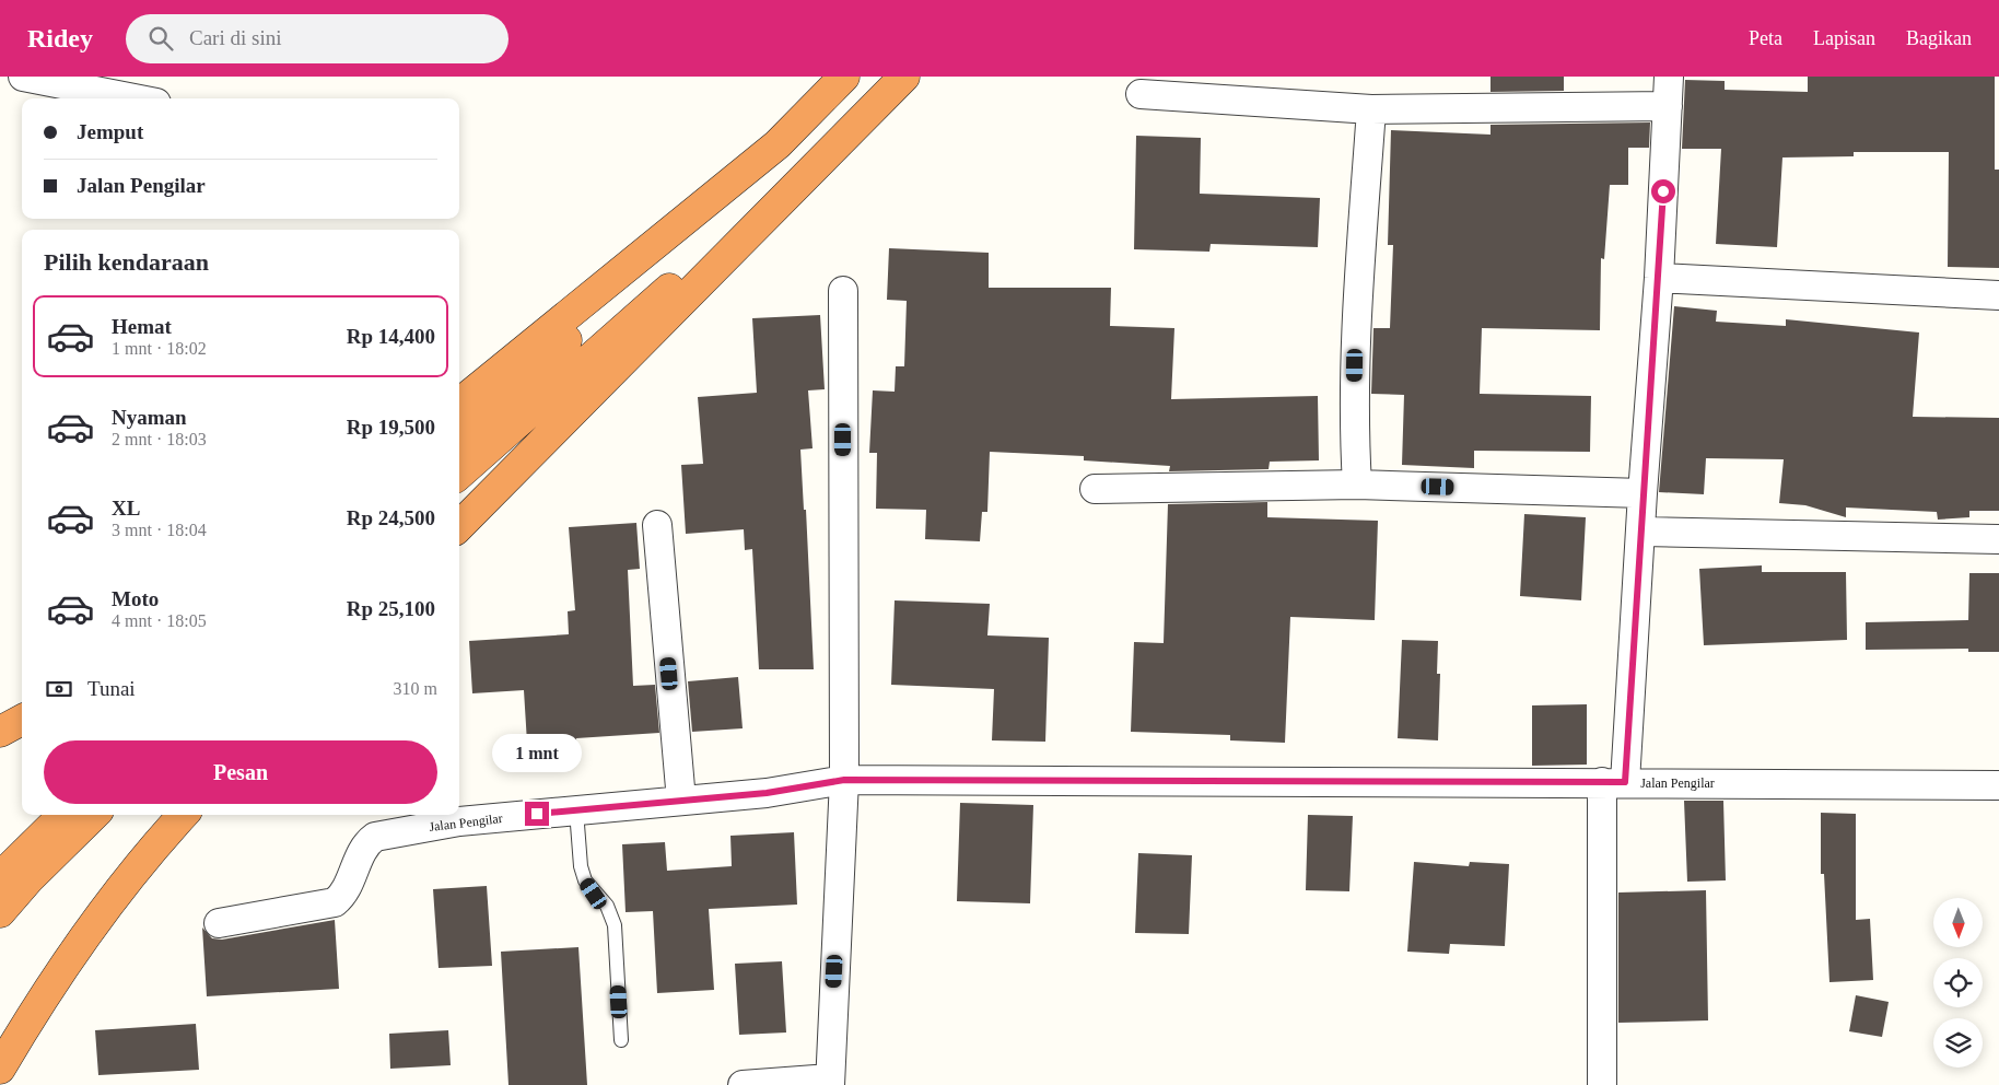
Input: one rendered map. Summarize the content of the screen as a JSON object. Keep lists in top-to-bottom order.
{
  "streets": {
    "street": ["Jalan Pengilar"]
  },
  "north": "bottom",
  "page": {
    "header": "Ridey",
    "search": "Cari di sini",
    "nav": ["Peta", "Lapisan", "Bagikan"],
    "banner": ["Jemput", "Jalan Pengilar"],
    "heading": "Pilih kendaraan",
    "list": [
      {
        "name": "Hemat",
        "note": "1 mnt · 18:02",
        "value": "Rp 14,400"
      },
      {
        "name": "Nyaman",
        "note": "2 mnt · 18:03",
        "value": "Rp 19,500"
      },
      {
        "name": "XL",
        "note": "3 mnt · 18:04",
        "value": "Rp 24,500"
      },
      {
        "name": "Moto",
        "note": "4 mnt · 18:05",
        "value": "Rp 25,100"
      }
    ],
    "pay": ["Tunai", "310 m"],
    "buttons": "Pesan",
    "bubble": "1 mnt"
  }
}
